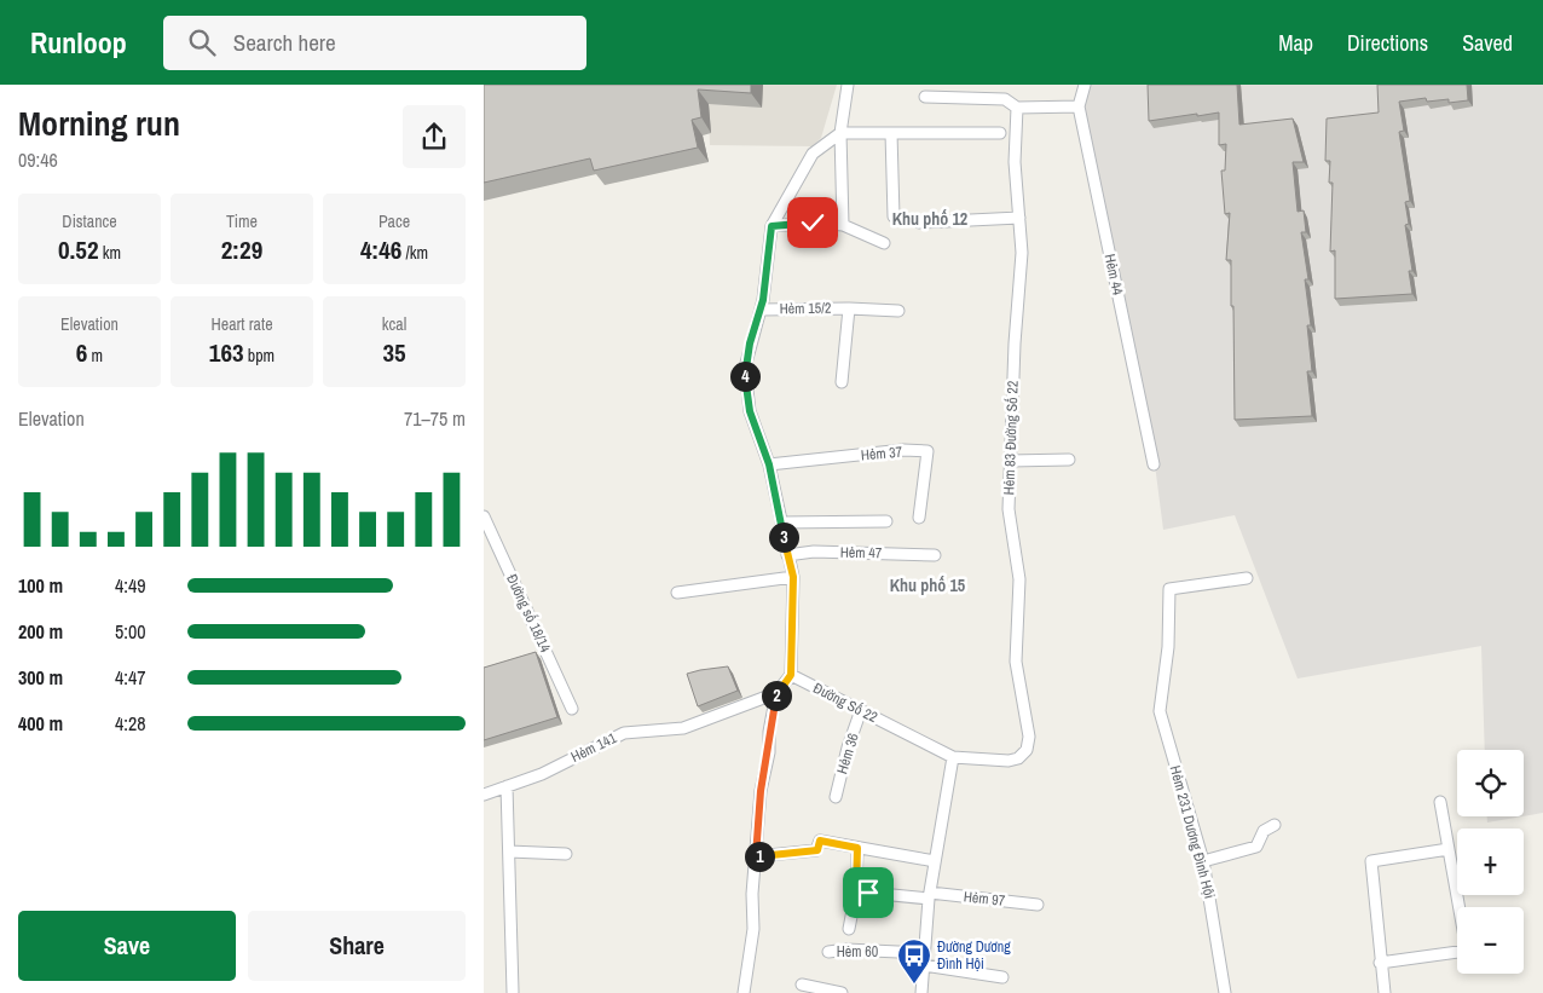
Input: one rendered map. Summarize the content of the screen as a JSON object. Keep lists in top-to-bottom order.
{
  "streets": {
    "street": [
      "Hẻm 44",
      "Hẻm 15/2",
      "Hẻm 83 Đường Số 22",
      "Hẻm 37",
      "Hẻm 47",
      "Đường số 18/14",
      "Đường Số 22",
      "Hẻm 141",
      "Hẻm 36",
      "Hẻm 231 Dương Đình Hội",
      "Hẻm 97",
      "Hẻm 60"
    ]
  },
  "crossings": [
    ["Hẻm 83 Đường Số 22", "Đường Số 22"],
    ["Đường Số 22", "Hẻm 36"]
  ],
  "districts": ["Khu phố 12", "Khu phố 15"],
  "places": {
    "bus stop": ["Đường Dương Đình Hội"]
  },
  "page": {
    "header": "Runloop",
    "search": "Search here",
    "nav": ["Map", "Directions", "Saved"],
    "heading": ["Morning run", "09:46"],
    "stats": [
      ["Distance", "0.52 km"],
      ["Time", "2:29"],
      ["Pace", "4:46 /km"],
      ["Elevation", "6 m"],
      ["Heart rate", "163 bpm"],
      ["kcal", "35"]
    ],
    "pins": [
      "4",
      "3",
      "2",
      "1"
    ],
    "chart": ["Elevation", "71–75 m"],
    "list": [
      {
        "name": "100 m",
        "note": "4:49"
      },
      {
        "name": "200 m",
        "note": "5:00"
      },
      {
        "name": "300 m",
        "note": "4:47"
      },
      {
        "name": "400 m",
        "note": "4:28"
      }
    ],
    "map_buttons": ["+", "−"],
    "buttons": ["Save", "Share"]
  }
}
